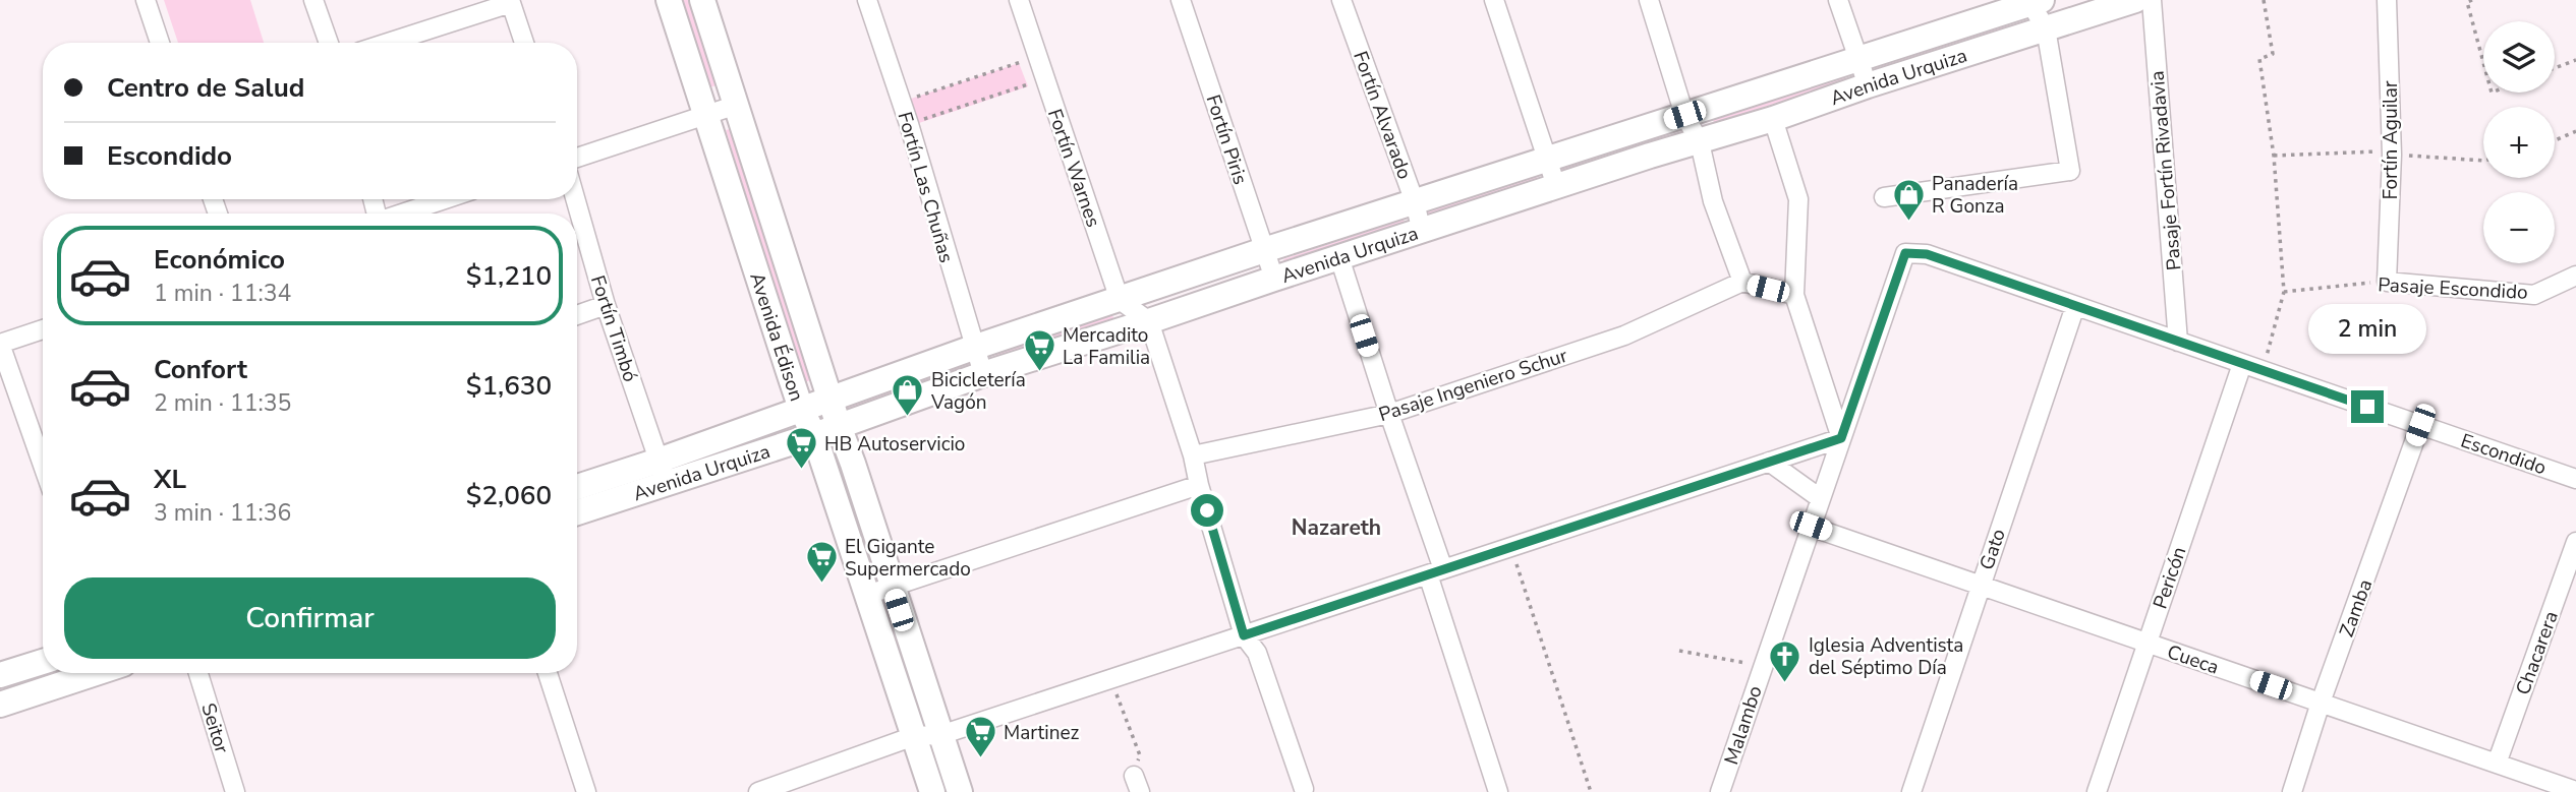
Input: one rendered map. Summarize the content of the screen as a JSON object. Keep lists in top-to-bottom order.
{
  "streets": {
    "main road": ["Avenida Urquiza", "Avenida Édison"],
    "street": [
      "Fortín Alvarado",
      "Fortín Piris",
      "Fortín Aguilar",
      "Fortín Warnes",
      "Pasaje Fortín Rivadavia",
      "Fortín Las Chuñas",
      "Pasaje Escondido",
      "Fortín Timbó",
      "Pasaje Ingeniero Schur",
      "Escondido",
      "Gato",
      "Pericón",
      "Zamba",
      "Chacarera",
      "Cueca",
      "Malambo",
      "Seitor"
    ]
  },
  "crossings": [
    ["Avenida Urquiza", "Fortín Alvarado"],
    ["Avenida Urquiza", "Fortín Piris"],
    ["Avenida Urquiza", "Fortín Warnes"],
    ["Avenida Urquiza", "Fortín Las Chuñas"],
    ["Avenida Urquiza", "Fortín Timbó"],
    ["Avenida Urquiza", "Avenida Édison"],
    ["Fortín Aguilar", "Pasaje Escondido"],
    ["Pasaje Fortín Rivadavia", "Escondido"],
    ["Escondido", "Gato"],
    ["Escondido", "Pericón"],
    ["Escondido", "Zamba"],
    ["Escondido", "Malambo"],
    ["Gato", "Cueca"],
    ["Pericón", "Cueca"],
    ["Zamba", "Cueca"],
    ["Chacarera", "Cueca"],
    ["Cueca", "Malambo"]
  ],
  "districts": ["Nazareth"],
  "places": {
    "shop": ["Panadería R Gonza", "Bicicletería Vagón"],
    "supermarket": [
      "Mercadito La Familia",
      "HB Autoservicio",
      "El Gigante Supermercado",
      "Martinez"
    ],
    "church": ["Iglesia Adventista del Séptimo Día"]
  },
  "page": {
    "map_buttons": ["+", "−"],
    "banner": ["Centro de Salud", "Escondido"],
    "list": [
      {
        "name": "Económico",
        "note": "1 min · 11:34",
        "value": "$1,210"
      },
      {
        "name": "Confort",
        "note": "2 min · 11:35",
        "value": "$1,630"
      },
      {
        "name": "XL",
        "note": "3 min · 11:36",
        "value": "$2,060"
      }
    ],
    "bubble": "2 min",
    "buttons": "Confirmar"
  }
}
